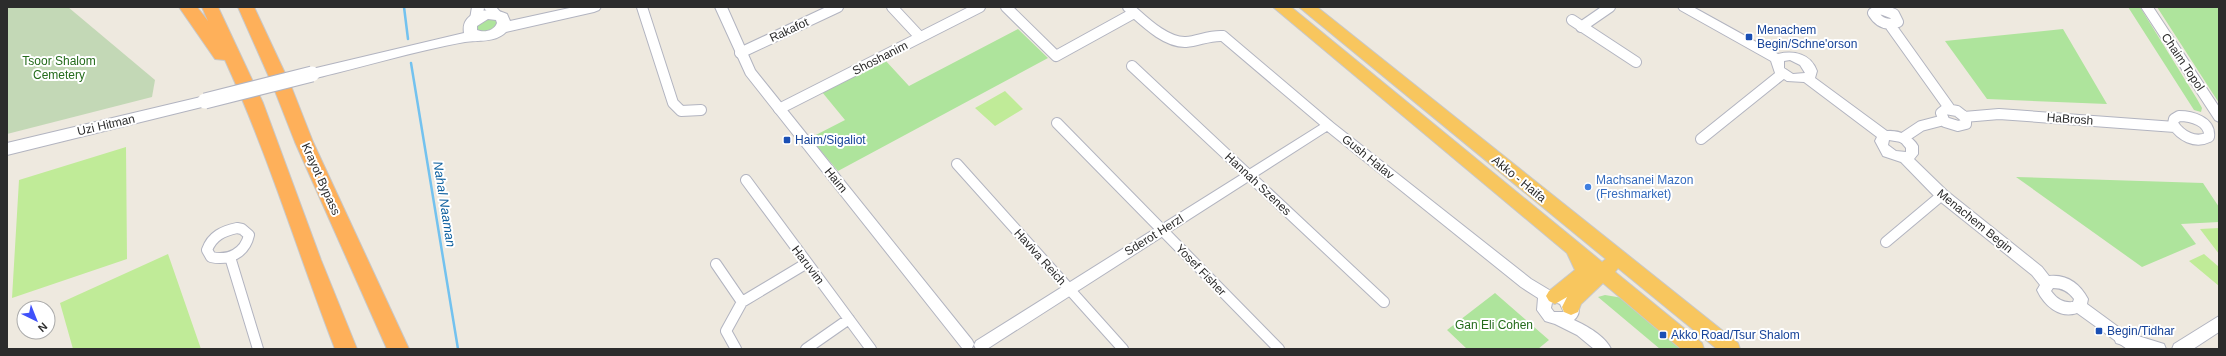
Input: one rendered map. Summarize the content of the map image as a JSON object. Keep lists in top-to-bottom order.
{
  "streets": {
    "highway": ["Krayot Bypass", "Akko - Haifa"],
    "main road": ["Uzi Hitman"],
    "street": [
      "Rakafot",
      "Shoshanim",
      "Chaim Topol",
      "HaBrosh",
      "Gush Halav",
      "Haim",
      "Hannah Szenes",
      "Menachem Begin",
      "Sderot Herzl",
      "Haviva Reich",
      "Haruvim",
      "Yosef Fisher"
    ]
  },
  "crossings": [
    ["Rakafot", "Haim"],
    ["Shoshanim", "Haim"],
    ["Gush Halav", "Sderot Herzl"],
    ["Haim", "Sderot Herzl"],
    ["Hannah Szenes", "Sderot Herzl"],
    ["Sderot Herzl", "Haviva Reich"],
    ["Sderot Herzl", "Yosef Fisher"]
  ],
  "water": ["Nahal Naaman"],
  "parks": ["Tsoor Shalom Cemetery", "Gan Eli Cohen"],
  "places": {
    "transit": [
      "Menachem Begin/Schne'orson",
      "Haim/Sigaliot",
      "Begin/Tidhar",
      "Akko Road/Tsur Shalom"
    ],
    "other": ["Machsanei Mazon (Freshmarket)"]
  },
  "north": "bottom right"
}
